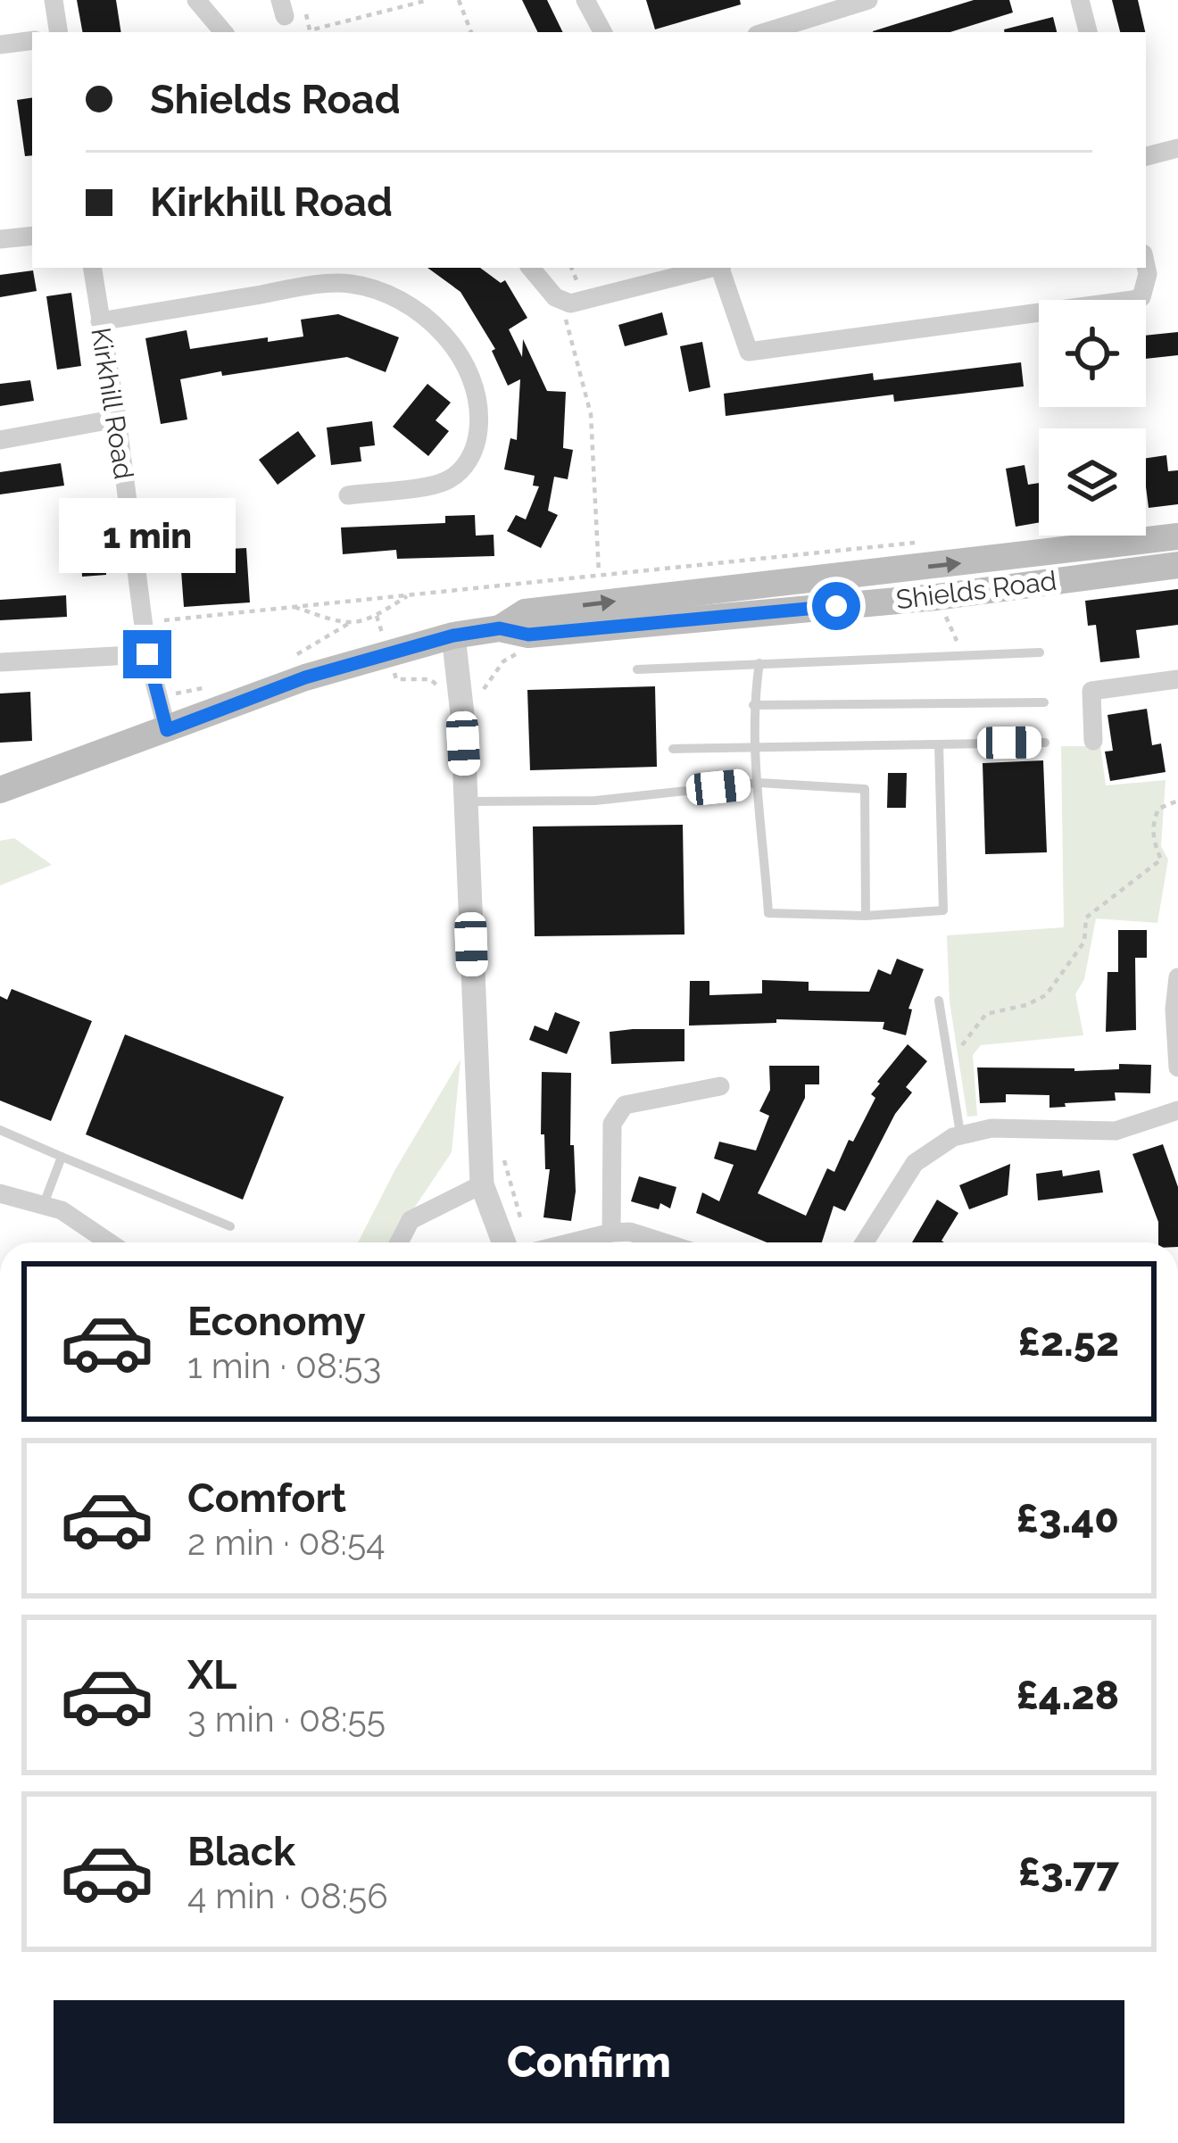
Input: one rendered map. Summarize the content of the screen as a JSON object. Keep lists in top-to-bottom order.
{
  "streets": {
    "main road": ["Shields Road"],
    "street": ["Kirkhill Road"]
  },
  "page": {
    "banner": ["Shields Road", "Kirkhill Road"],
    "bubble": "1 min",
    "list": [
      {
        "name": "Economy",
        "note": "1 min · 08:53",
        "value": "£2.52"
      },
      {
        "name": "Comfort",
        "note": "2 min · 08:54",
        "value": "£3.40"
      },
      {
        "name": "XL",
        "note": "3 min · 08:55",
        "value": "£4.28"
      },
      {
        "name": "Black",
        "note": "4 min · 08:56",
        "value": "£3.77"
      }
    ],
    "buttons": "Confirm"
  }
}
